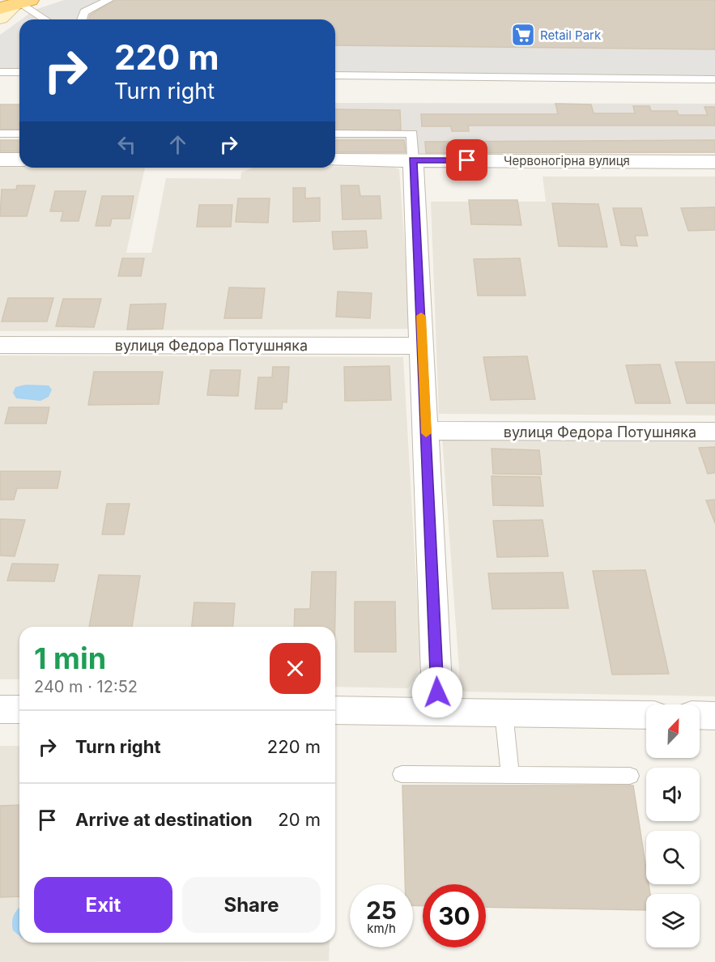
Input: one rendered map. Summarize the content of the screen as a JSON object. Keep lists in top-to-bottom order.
{
  "streets": {
    "street": ["Червоногірна вулиця", "вулиця Федора Потушняка"]
  },
  "places": {
    "supermarket": ["Retail Park"]
  },
  "north": "top right",
  "page": {
    "turn": ["220 m", "Turn right"],
    "heading": ["1 min", "240 m · 12:52"],
    "list": [
      {
        "name": "Turn right",
        "value": "220 m"
      },
      {
        "name": "Arrive at destination",
        "value": "20 m"
      }
    ],
    "buttons": ["Exit", "Share"],
    "speed": "25 km/h",
    "limit": "30"
  }
}
